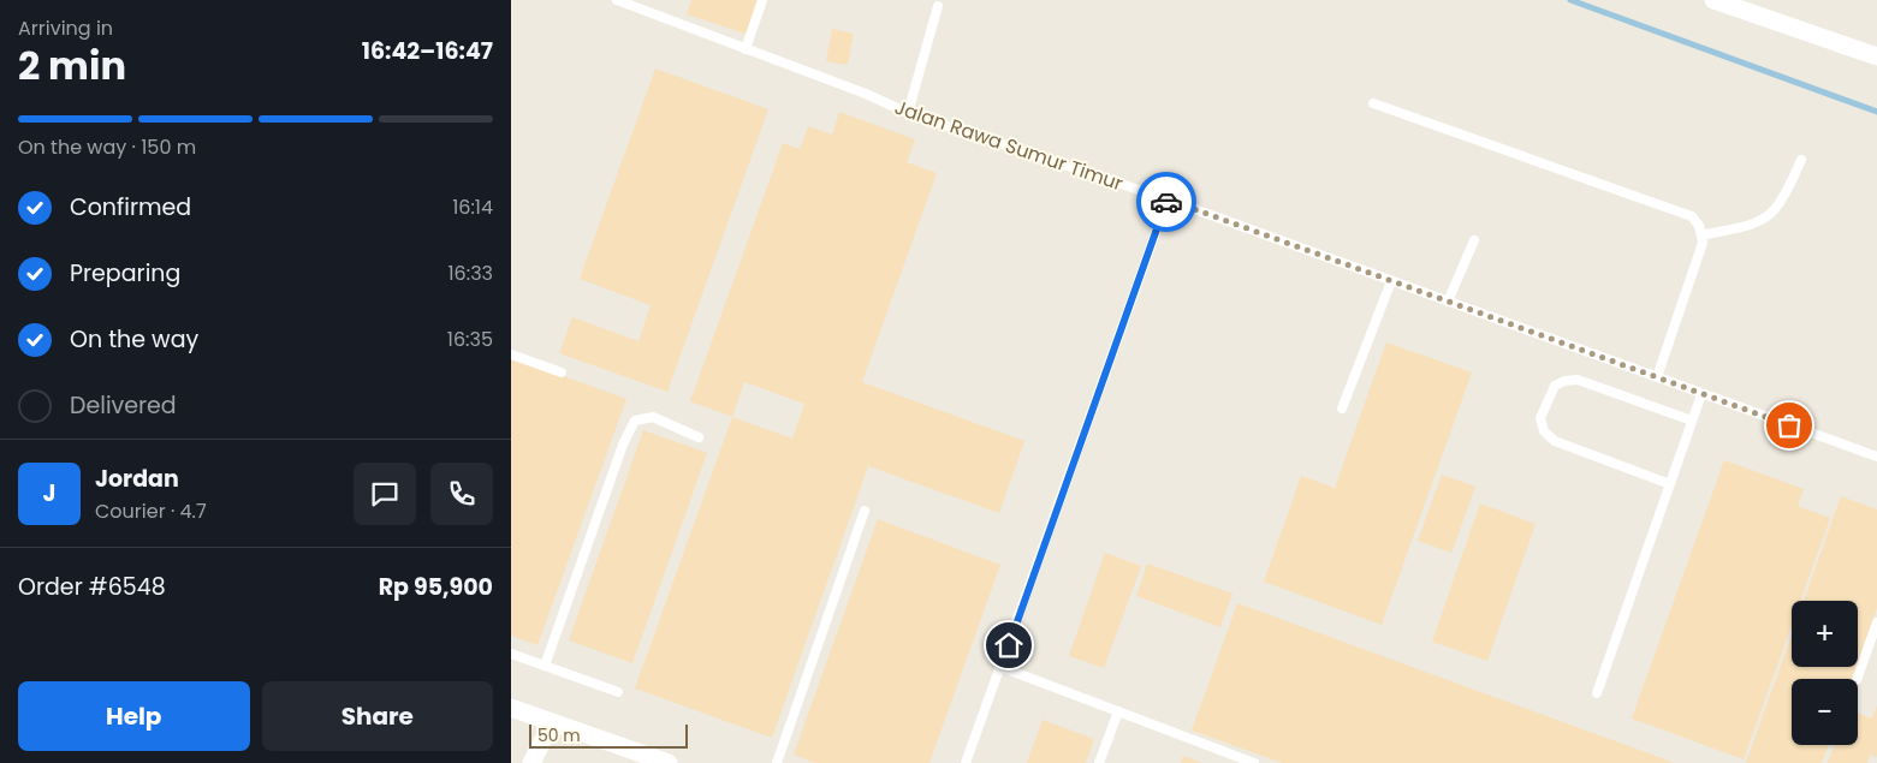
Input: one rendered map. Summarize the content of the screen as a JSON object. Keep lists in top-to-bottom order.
{
  "streets": {
    "lane": ["Jalan Rawa Sumur Timur"]
  },
  "scale_bar": "50 m",
  "page": {
    "heading": ["2 min", "Arriving in", "16:42–16:47"],
    "panel": [
      "Jordan",
      "Courier · 4.7",
      "Order #6548",
      "Rp 95,900"
    ],
    "bar": "On the way · 150 m",
    "list": [
      ["Confirmed", "16:14"],
      ["Preparing", "16:33"],
      ["On the way", "16:35"],
      "Delivered"
    ],
    "round": "J",
    "map_buttons": ["+", "−"],
    "buttons": ["Help", "Share"],
    "scale": "50 m"
  }
}
